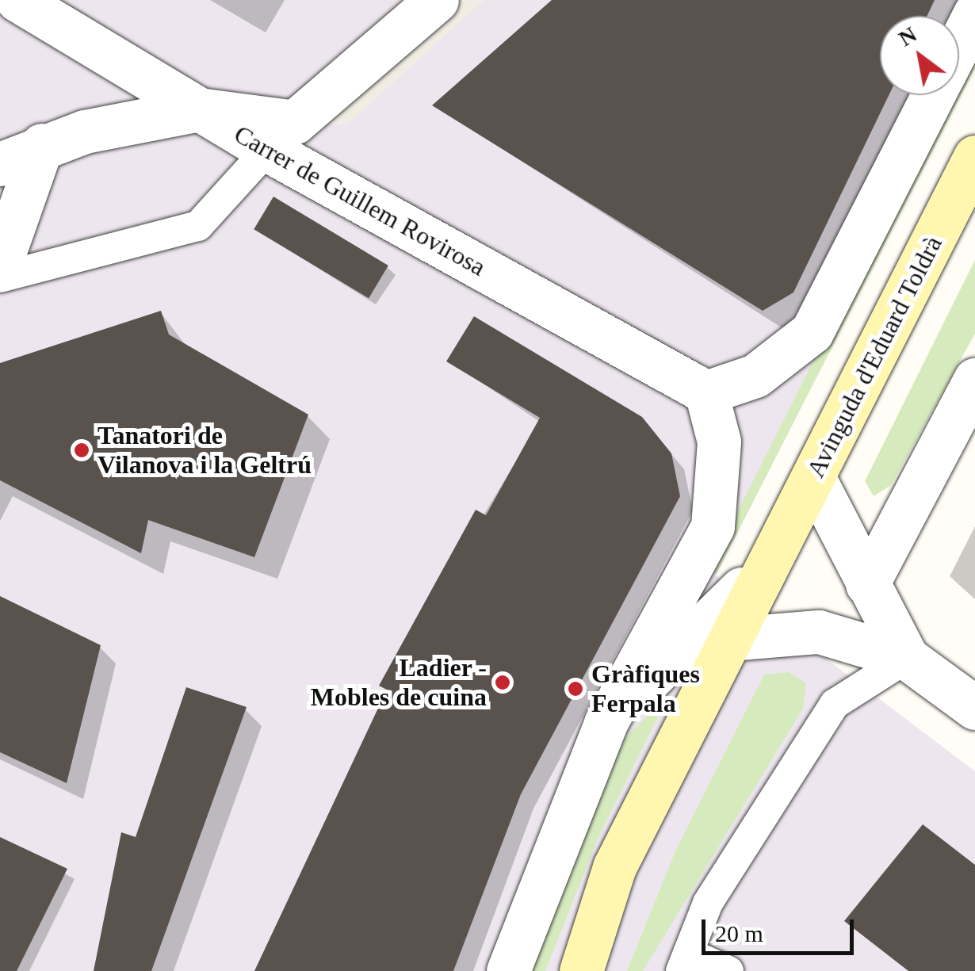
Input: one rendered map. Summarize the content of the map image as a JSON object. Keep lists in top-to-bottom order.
{
  "streets": {
    "street": ["Carrer de Guillem Rovirosa", "Avinguda d'Eduard Toldrà"]
  },
  "crossings": [
    ["Carrer de Guillem Rovirosa", "Avinguda d'Eduard Toldrà"]
  ],
  "places": ["Tanatori de Vilanova i la Geltrú", "Ladier - Mobles de cuina", "Gràfiques Ferpala"],
  "scale_bar": "20 m",
  "north": "top left"
}
